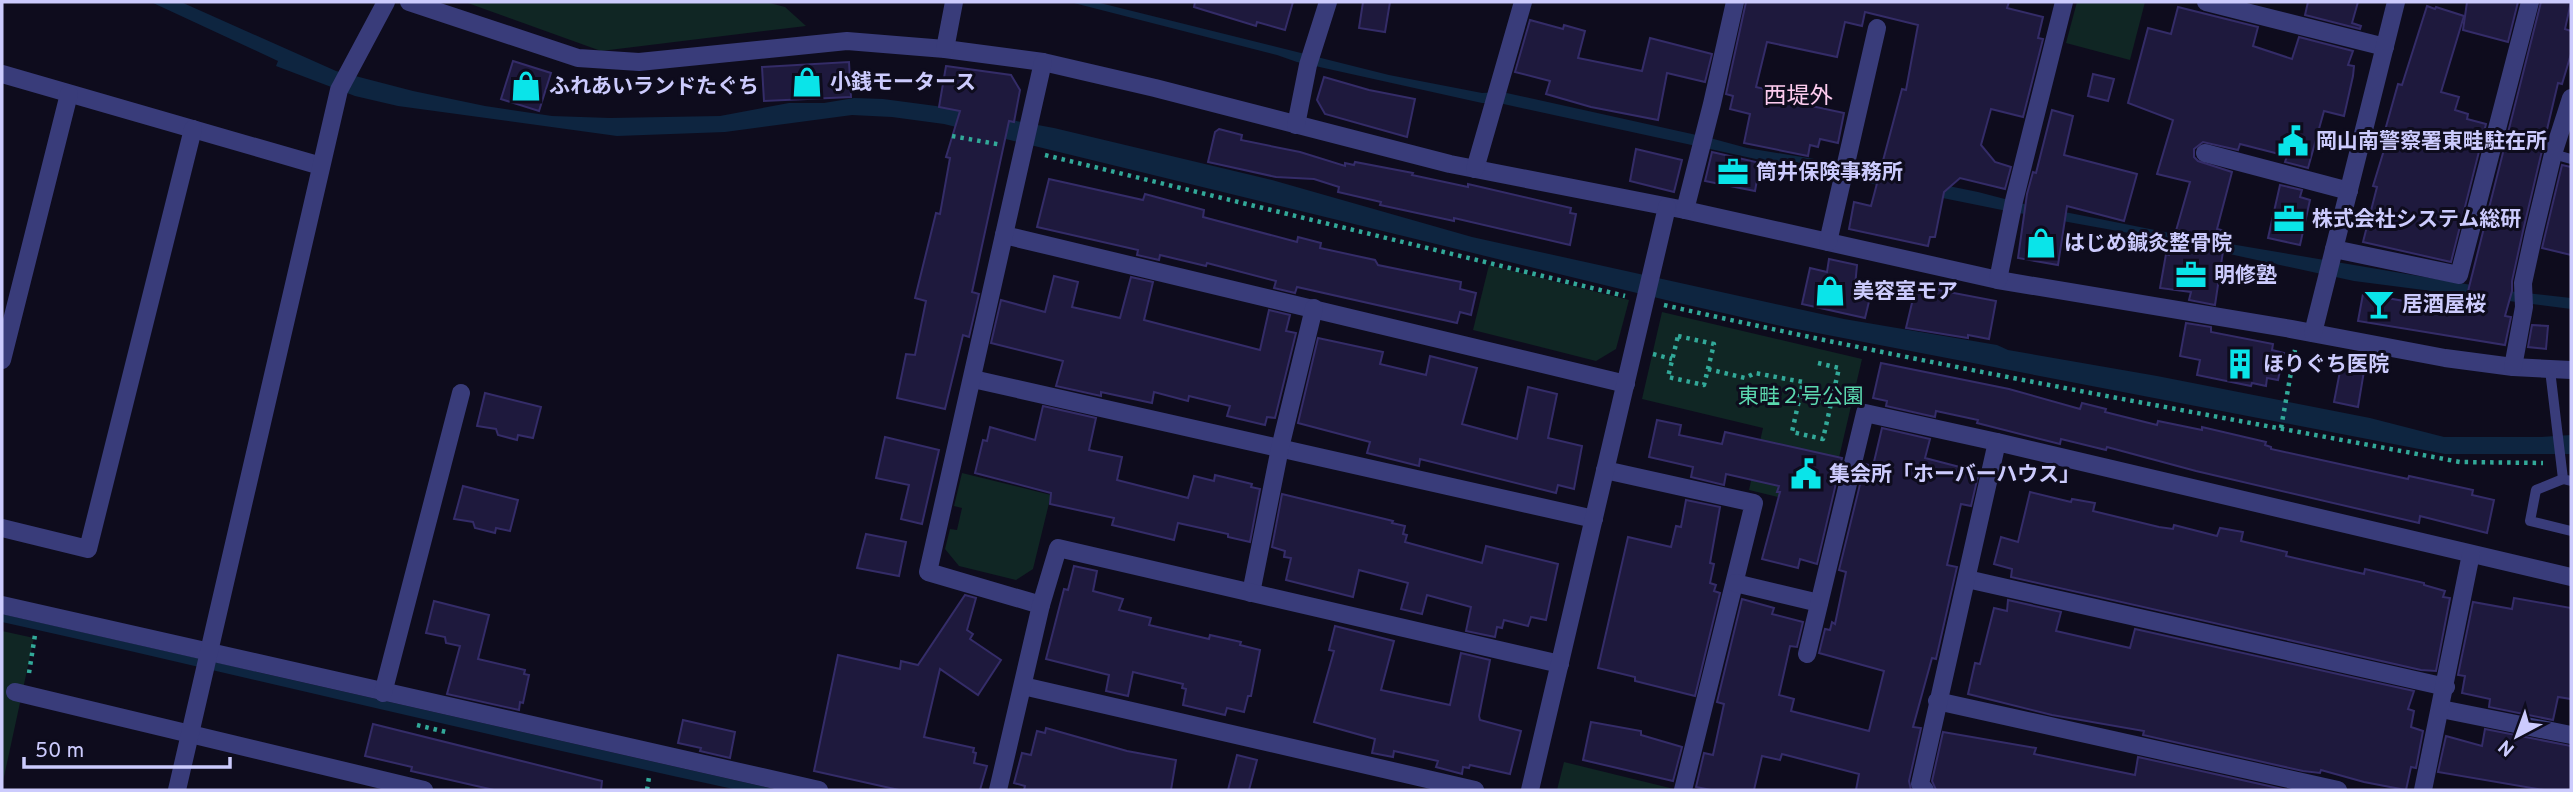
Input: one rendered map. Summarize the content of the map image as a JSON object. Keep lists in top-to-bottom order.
{
  "districts": ["西堤外"],
  "parks": ["東畦２号公園"],
  "places": {
    "shop": [
      "小銭モータース",
      "ふれあいランドたぐち",
      "はじめ鍼灸整骨院",
      "美容室モア"
    ],
    "public building": ["岡山南警察署東畦駐在所", "集会所「ホーバーハウス」"],
    "office": ["筒井保険事務所", "株式会社システム総研", "明修塾"],
    "bar": ["居酒屋桜"],
    "building": ["ほりぐち医院"]
  },
  "scale_bar": "50 m",
  "north": "bottom left"
}
